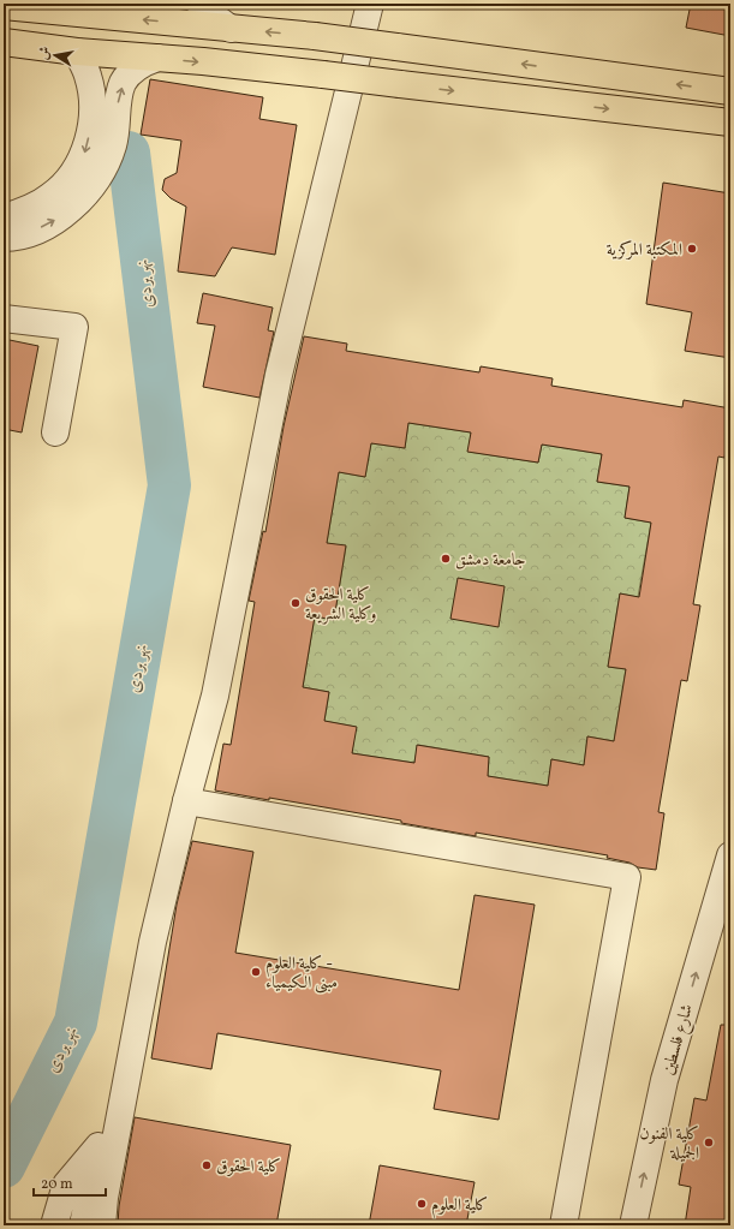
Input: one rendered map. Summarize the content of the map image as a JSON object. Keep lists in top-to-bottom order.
{
  "streets": {
    "street": ["شارع فلسطين"]
  },
  "one_way": ["شارع فلسطين"],
  "water": ["نهر بردى"],
  "places": [
    "المكتبة المركزية",
    "جامعة دمشق",
    "كلية الحقوق وكلية الشريعة",
    "كلية العلوم - مبنى الكيمياء",
    "كلية الفنون الجميلة",
    "كلية الحقوق",
    "كلية العلوم"
  ],
  "scale_bar": "20 m",
  "north": "left"
}
